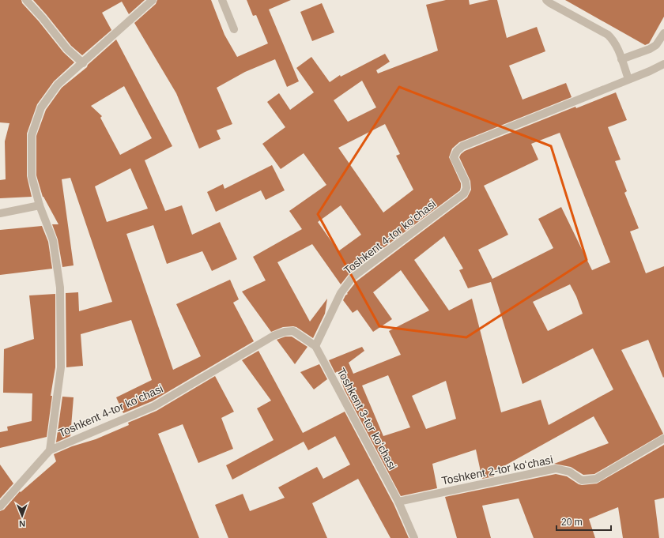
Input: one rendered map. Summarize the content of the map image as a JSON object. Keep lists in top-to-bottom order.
{
  "streets": {
    "street": ["Toshkent 4-tor koʻchasi", "Toshkent 3-tor koʻchasi", "Toshkent 2-tor koʻchasi"]
  },
  "crossings": [
    ["Toshkent 4-tor koʻchasi", "Toshkent 3-tor koʻchasi"],
    ["Toshkent 3-tor koʻchasi", "Toshkent 2-tor koʻchasi"]
  ],
  "scale_bar": "20 m",
  "north": "bottom"
}
